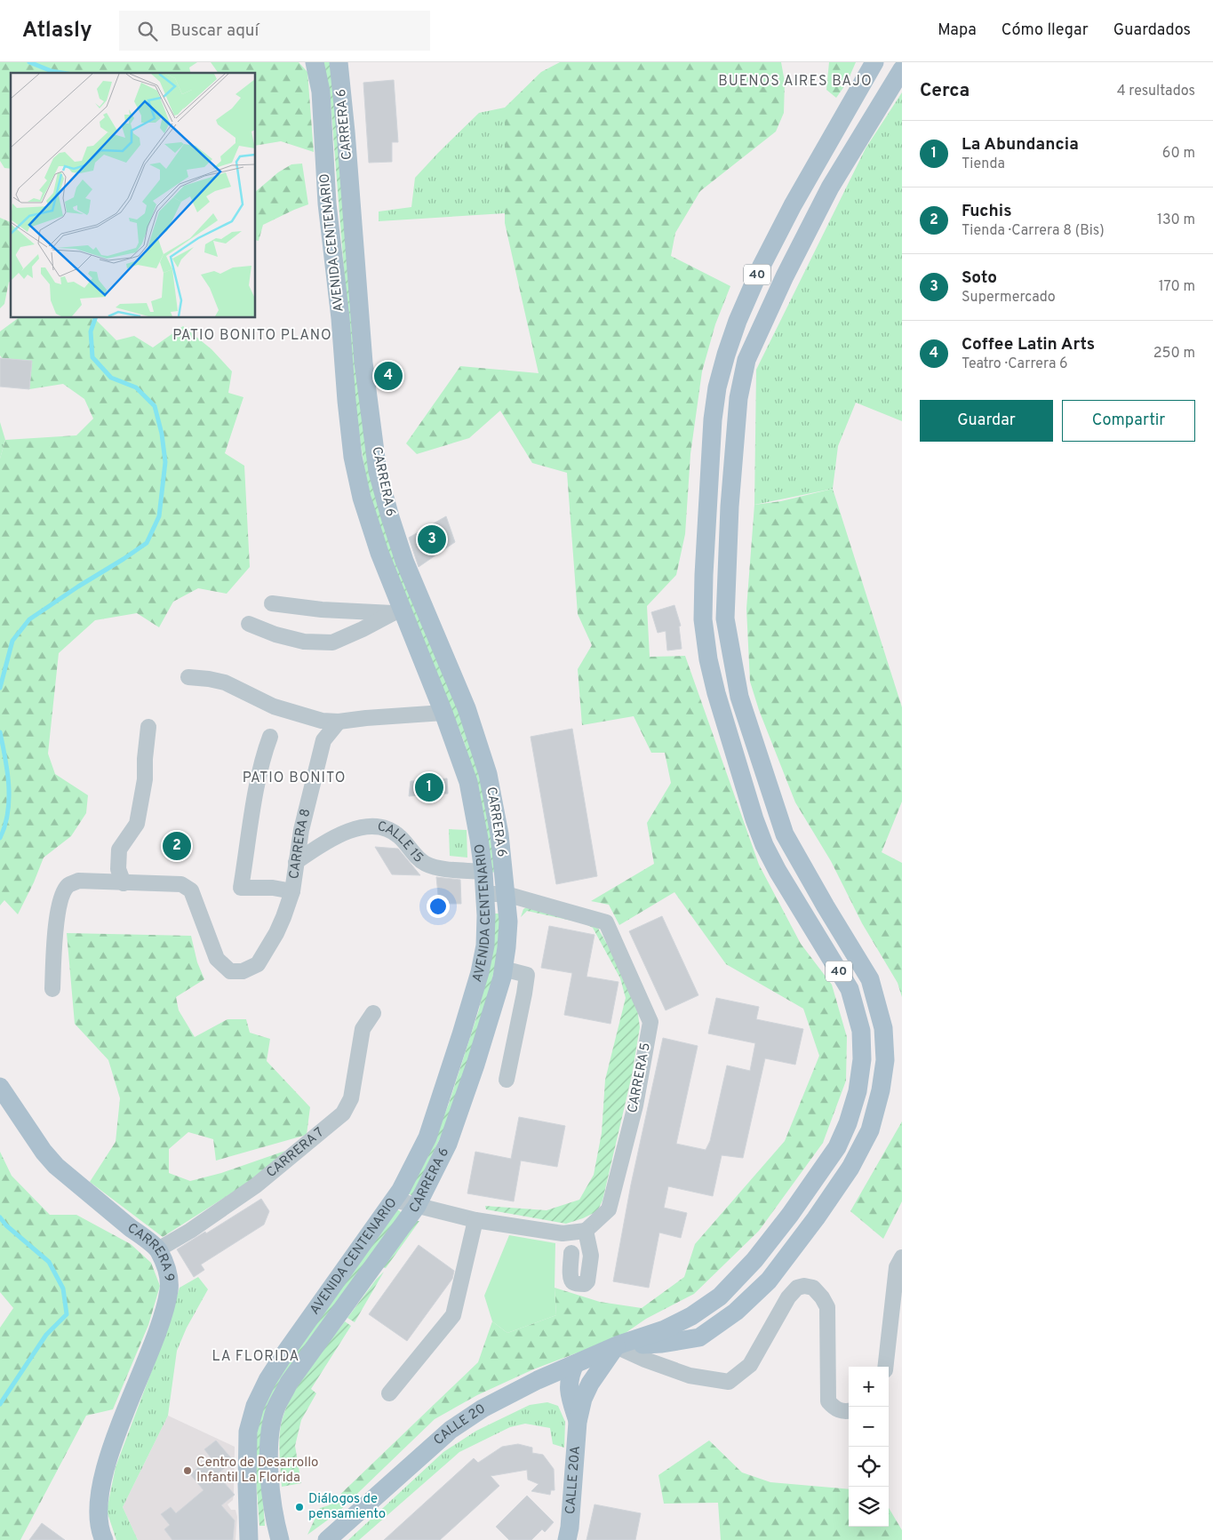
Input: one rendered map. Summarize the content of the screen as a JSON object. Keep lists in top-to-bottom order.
{
  "streets": {
    "main road": [
      "CARRERA 6",
      "AVENIDA CENTENARIO",
      "40",
      "CARRERA 9",
      "CALLE 20",
      "CALLE 20A"
    ],
    "street": [
      "CARRERA 8",
      "CALLE 15",
      "CARRERA 5",
      "CARRERA 7"
    ]
  },
  "crossings": [
    ["CARRERA 6", "CARRERA 5"],
    ["AVENIDA CENTENARIO", "CALLE 15"],
    ["40", "CALLE 20"],
    ["CARRERA 8", "CALLE 15"],
    ["CARRERA 7", "CARRERA 9"]
  ],
  "districts": [
    "BUENOS AIRES BAJO",
    "PATIO BONITO PLANO",
    "PATIO BONITO",
    "LA FLORIDA"
  ],
  "places": ["Centro de Desarrollo Infantil La Florida", "Diálogos de pensamiento"],
  "page": {
    "header": "Atlasly",
    "search": "Buscar aquí",
    "nav": ["Mapa", "Cómo llegar", "Guardados"],
    "heading": ["Cerca", "4 resultados"],
    "list": [
      {
        "mark": "1",
        "name": "La Abundancia",
        "note": "Tienda",
        "value": "60 m"
      },
      {
        "mark": "2",
        "name": "Fuchis",
        "note": "Tienda · Carrera 8 (Bis)",
        "value": "130 m"
      },
      {
        "mark": "3",
        "name": "Soto",
        "note": "Supermercado",
        "value": "170 m"
      },
      {
        "mark": "4",
        "name": "Coffee Latin Arts",
        "note": "Teatro · Carrera 6",
        "value": "250 m"
      }
    ],
    "pins": [
      "4",
      "3",
      "1",
      "2"
    ],
    "buttons": ["Guardar", "Compartir"],
    "map_buttons": ["+", "−"]
  }
}
